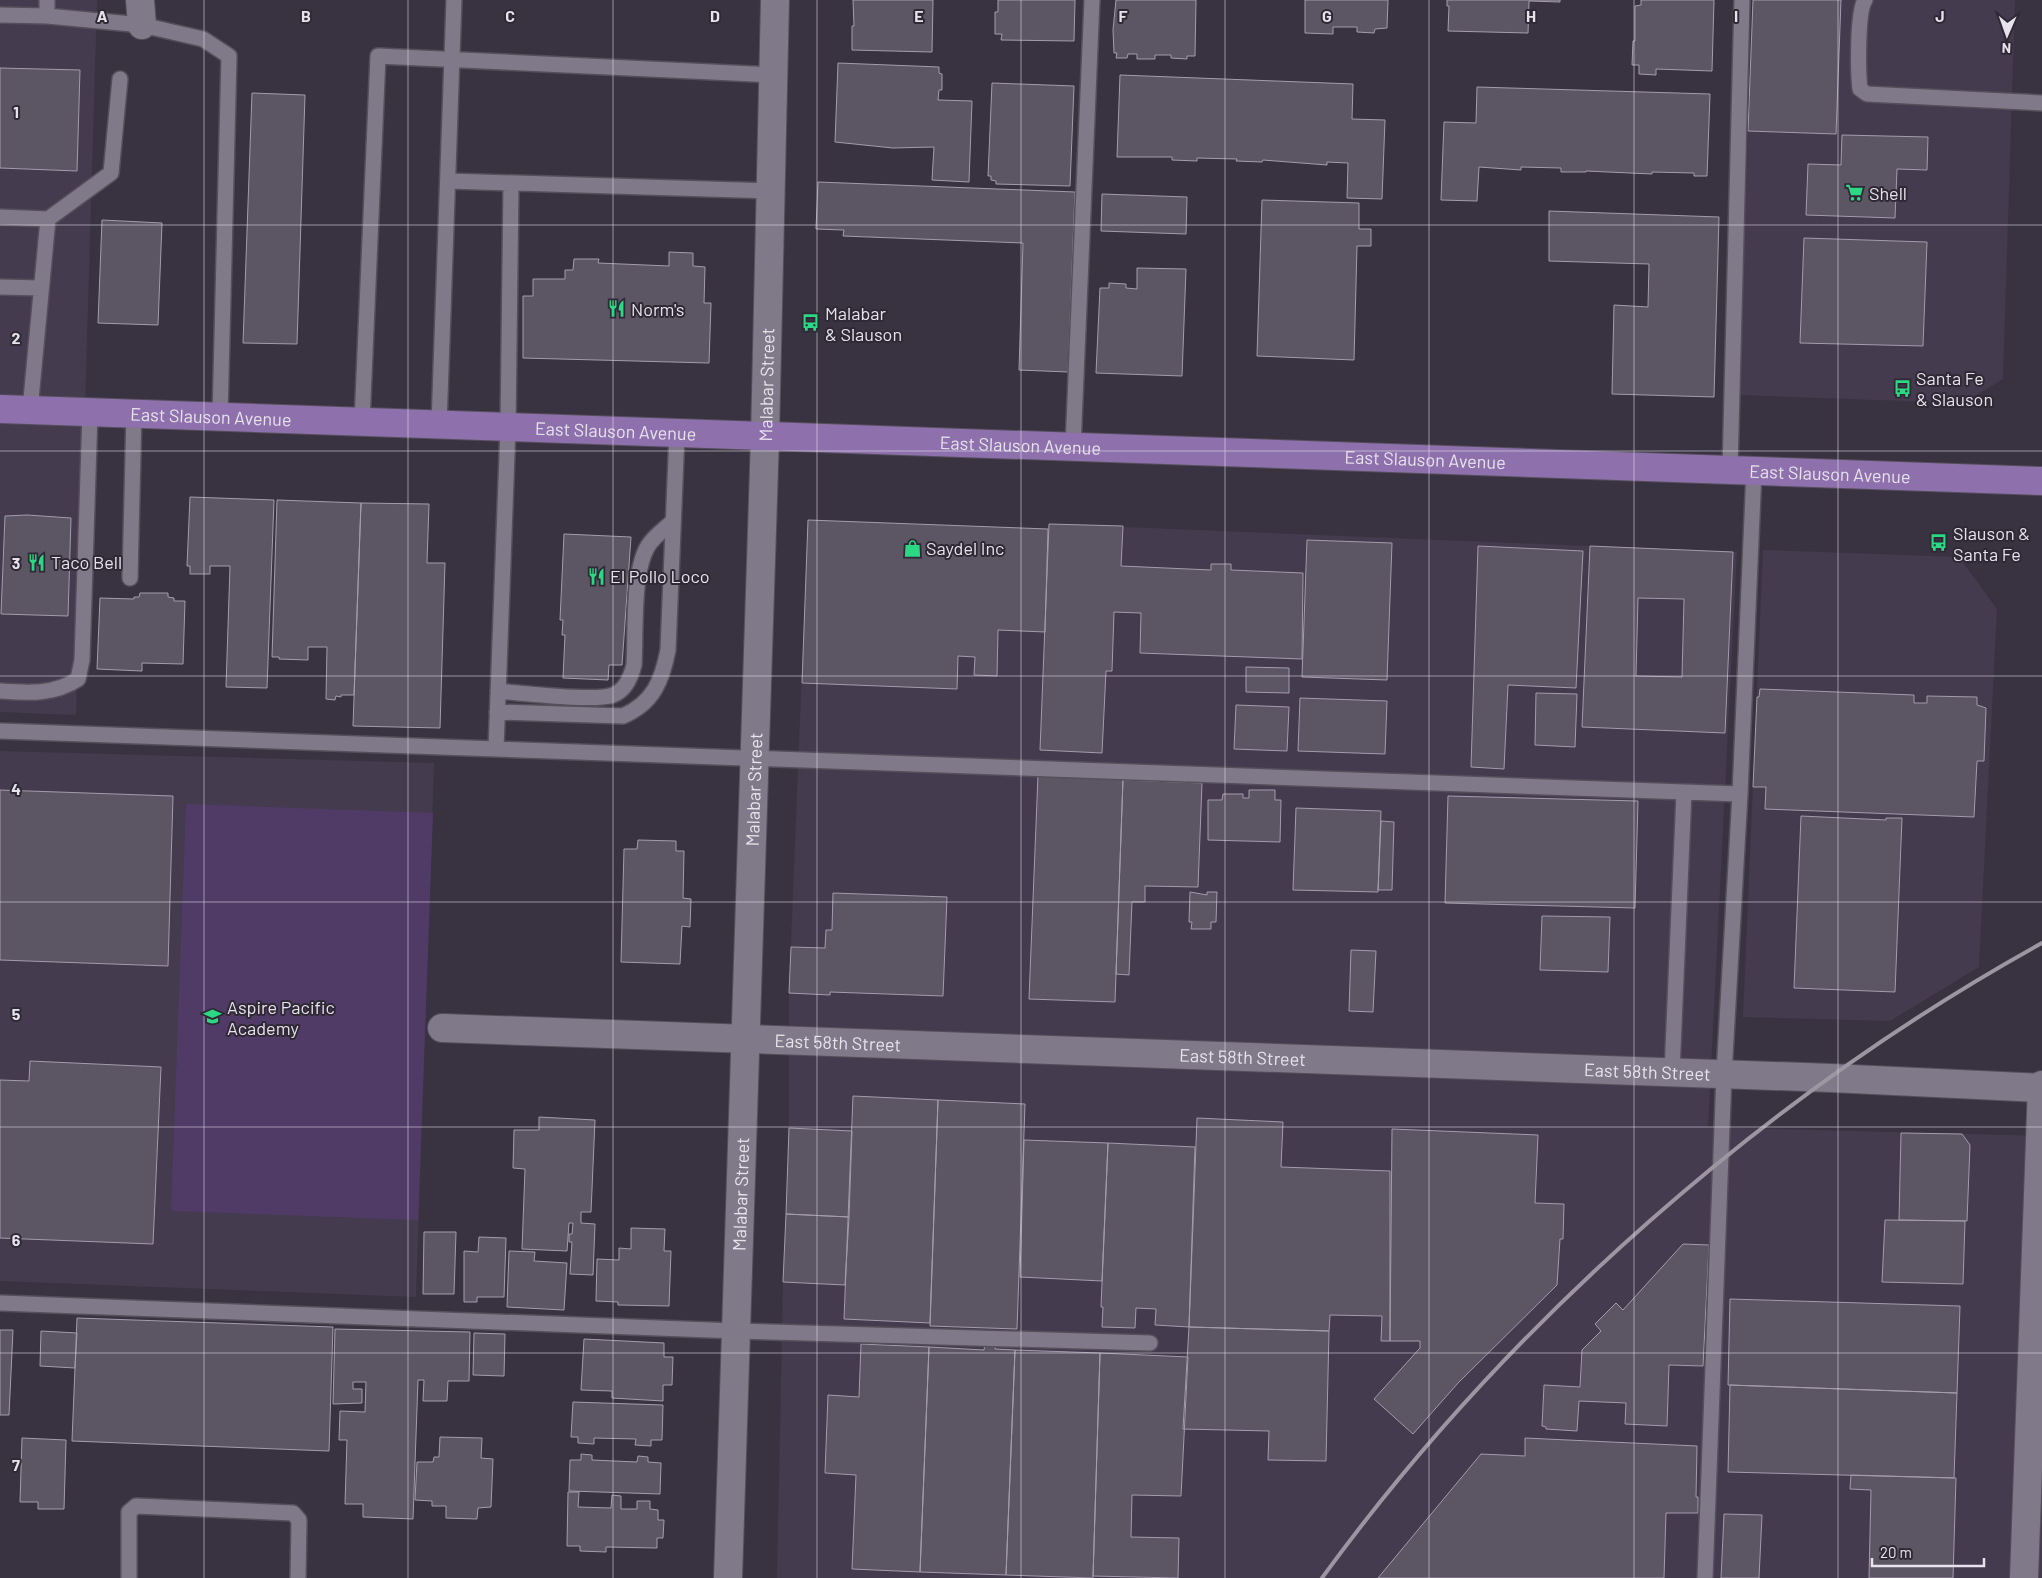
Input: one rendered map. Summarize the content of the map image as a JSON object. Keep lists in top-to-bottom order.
{
  "streets": {
    "main road": ["East Slauson Avenue"],
    "street": ["Malabar Street", "East 58th Street"]
  },
  "crossings": [
    ["Malabar Street", "East Slauson Avenue"],
    ["Malabar Street", "East 58th Street"]
  ],
  "places": {
    "supermarket": ["Shell"],
    "restaurant": ["Norm's", "Taco Bell", "El Pollo Loco"],
    "bus stop": ["Malabar & Slauson", "Santa Fe & Slauson", "Slauson & Santa Fe"],
    "shop": ["Saydel Inc"],
    "school or university": ["Aspire Pacific Academy"]
  },
  "scale_bar": "20 m",
  "north": "bottom",
  "grid": {
    "columns": [
      "A",
      "B",
      "C",
      "D",
      "E",
      "F",
      "G",
      "H",
      "I",
      "J"
    ],
    "rows": [
      "1",
      "2",
      "3",
      "4",
      "5",
      "6",
      "7"
    ]
  }
}
